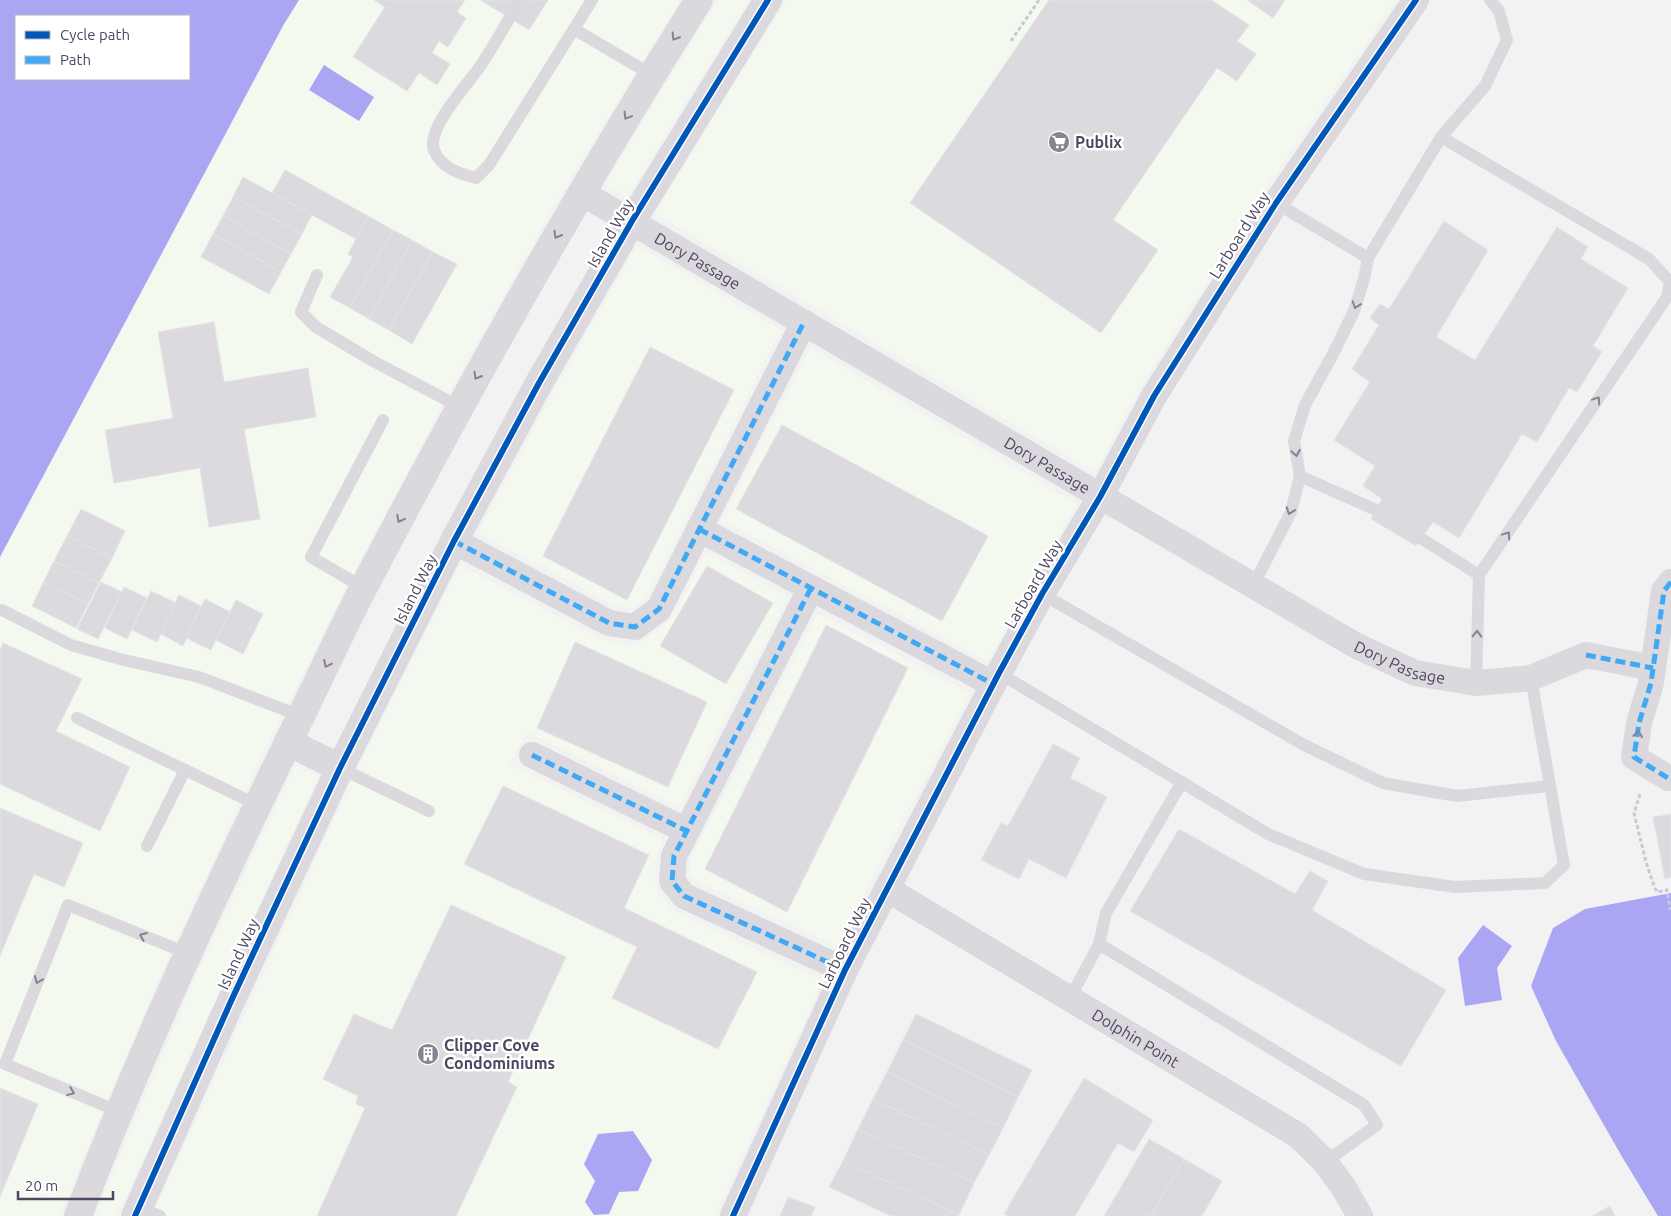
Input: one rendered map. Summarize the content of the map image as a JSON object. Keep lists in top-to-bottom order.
{
  "streets": {
    "street": [
      "Island Way",
      "Larboard Way",
      "Dory Passage",
      "Dolphin Point"
    ]
  },
  "crossings": [
    ["Island Way", "Dory Passage"],
    ["Larboard Way", "Dory Passage"],
    ["Larboard Way", "Dolphin Point"]
  ],
  "places": {
    "supermarket": ["Publix"],
    "building": ["Clipper Cove Condominiums"]
  },
  "legend": ["Cycle path", "Path"],
  "scale_bar": "20 m"
}
